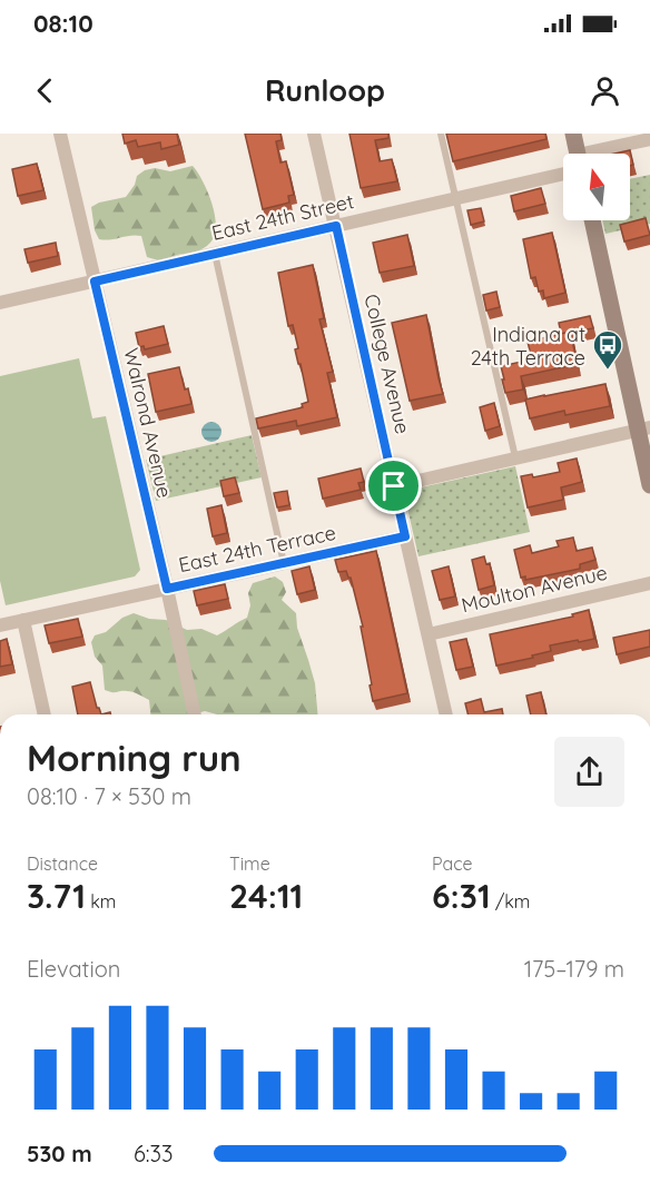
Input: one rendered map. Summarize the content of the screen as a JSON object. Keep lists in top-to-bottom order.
{
  "streets": {
    "street": [
      "East 24th Street",
      "College Avenue",
      "Walrond Avenue",
      "East 24th Terrace",
      "Moulton Avenue"
    ]
  },
  "crossings": [
    ["East 24th Street", "College Avenue"],
    ["East 24th Street", "Walrond Avenue"],
    ["College Avenue", "East 24th Terrace"],
    ["College Avenue", "Moulton Avenue"],
    ["Walrond Avenue", "East 24th Terrace"]
  ],
  "places": {
    "bus stop": ["Indiana at 24th Terrace"]
  },
  "north": "top",
  "page": {
    "status": "08:10",
    "header": "Runloop",
    "heading": ["Morning run", "08:10 · 7 × 530 m"],
    "stats": [
      ["Distance", "3.71 km"],
      ["Time", "24:11"],
      ["Pace", "6:31 /km"]
    ],
    "chart": ["Elevation", "175–179 m"],
    "list": [
      {
        "name": "530 m",
        "note": "6:33"
      }
    ]
  }
}
